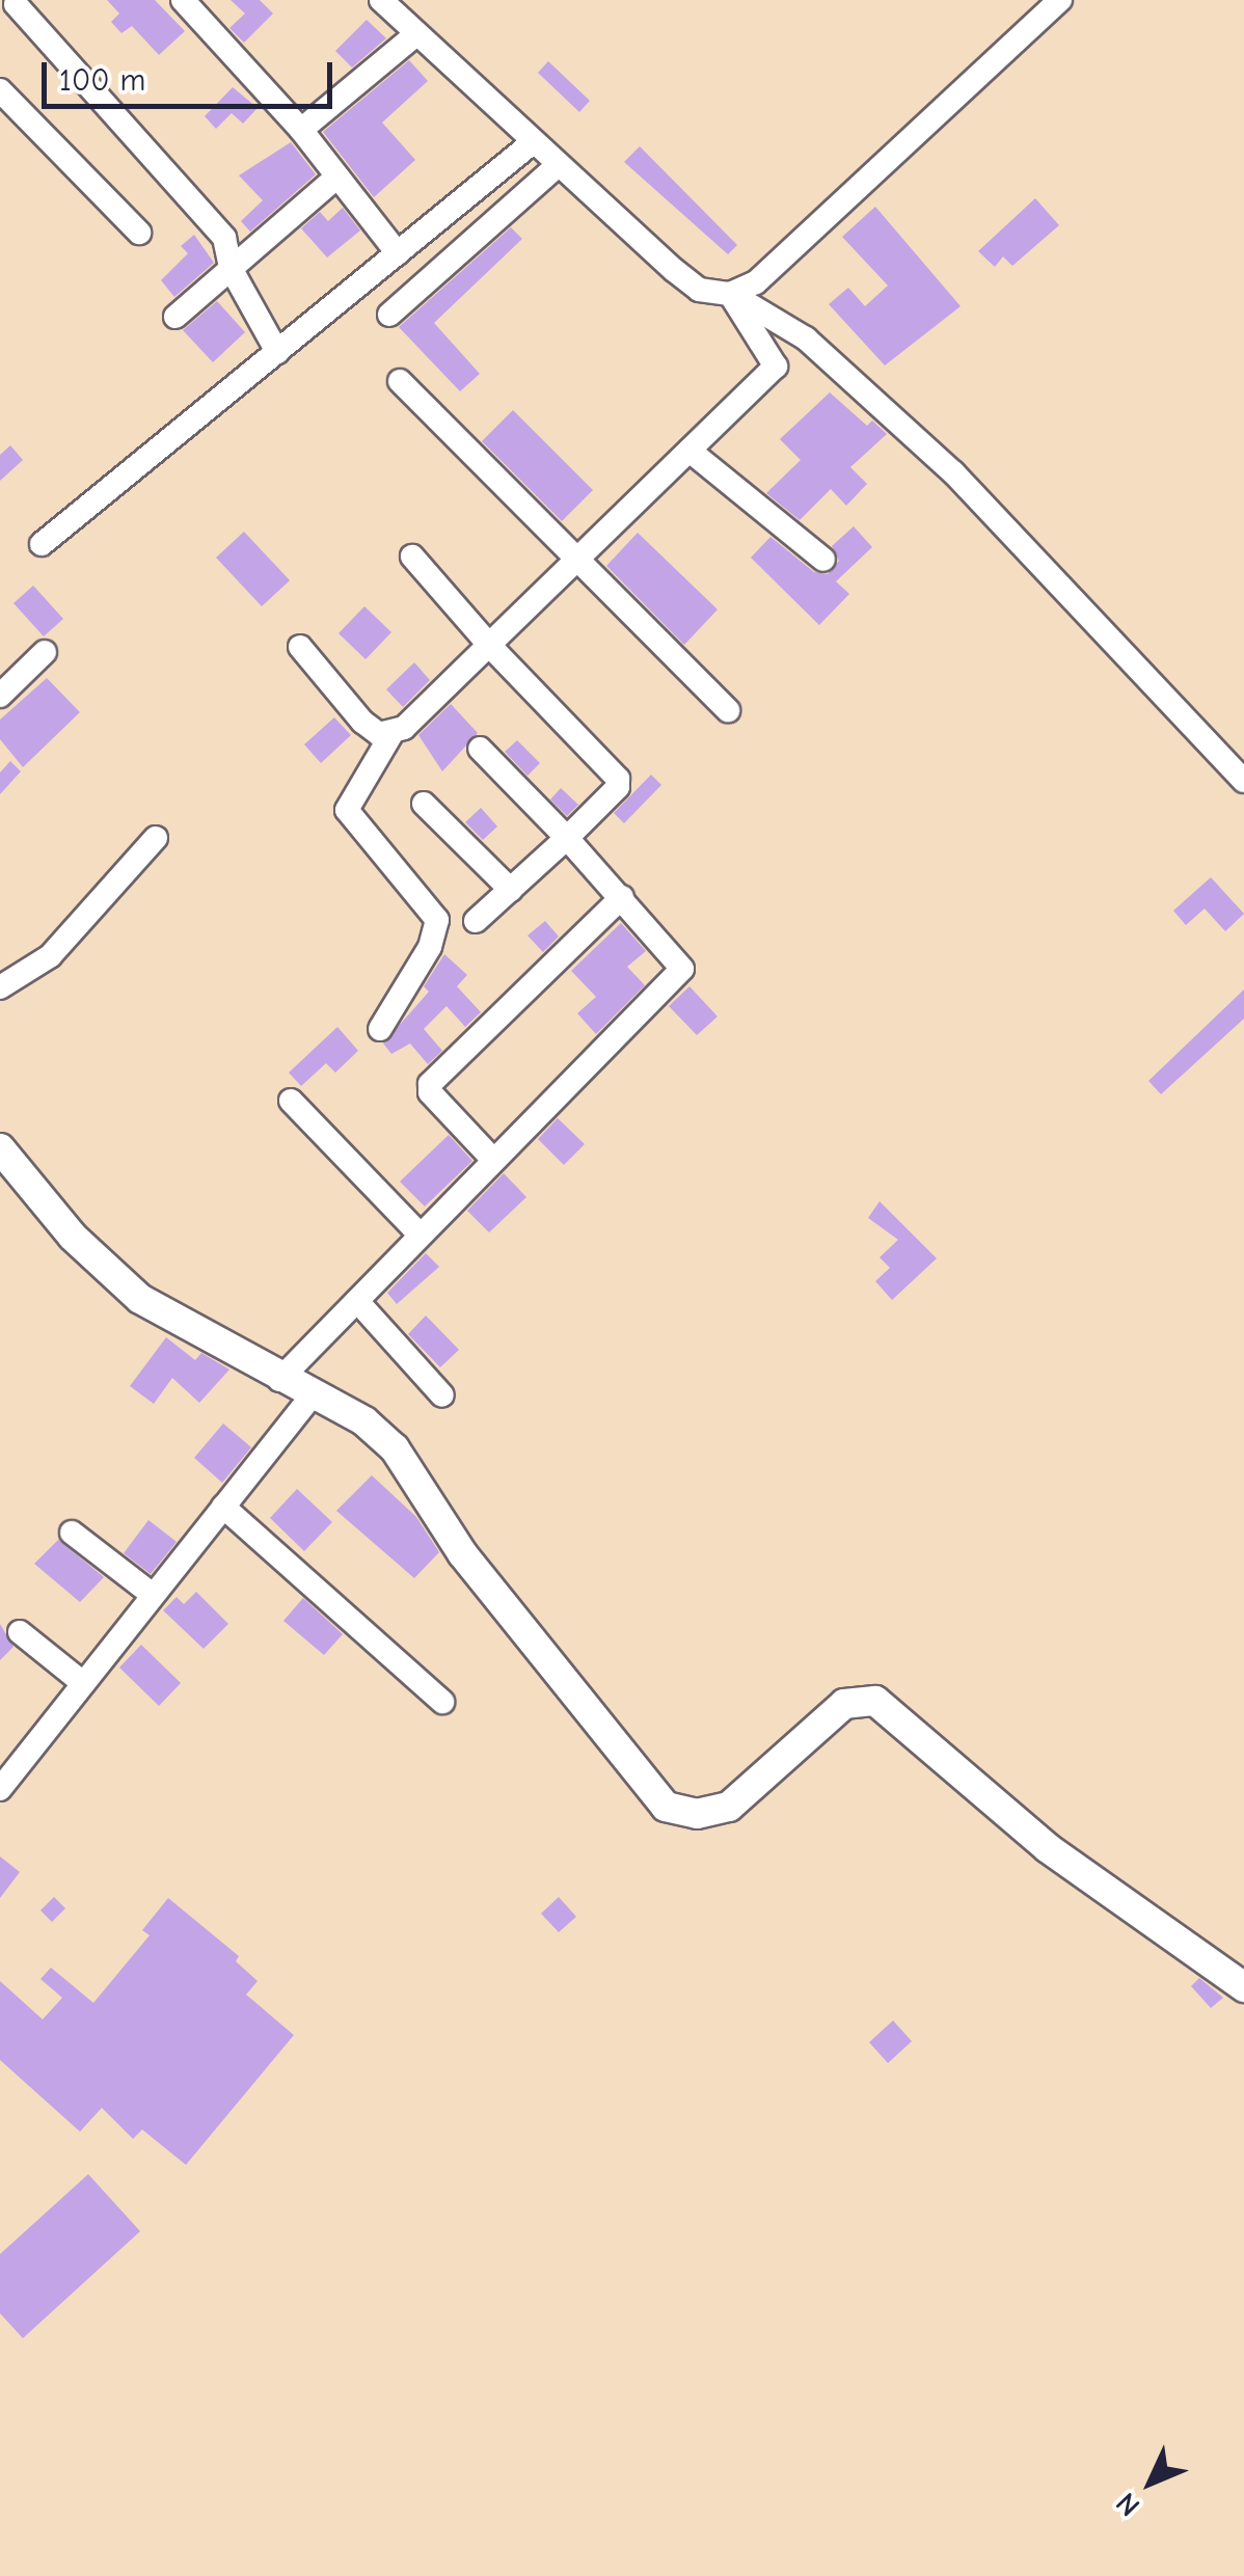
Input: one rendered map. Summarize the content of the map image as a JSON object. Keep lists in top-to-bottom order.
{
  "scale_bar": "100 m",
  "north": "bottom left"
}
